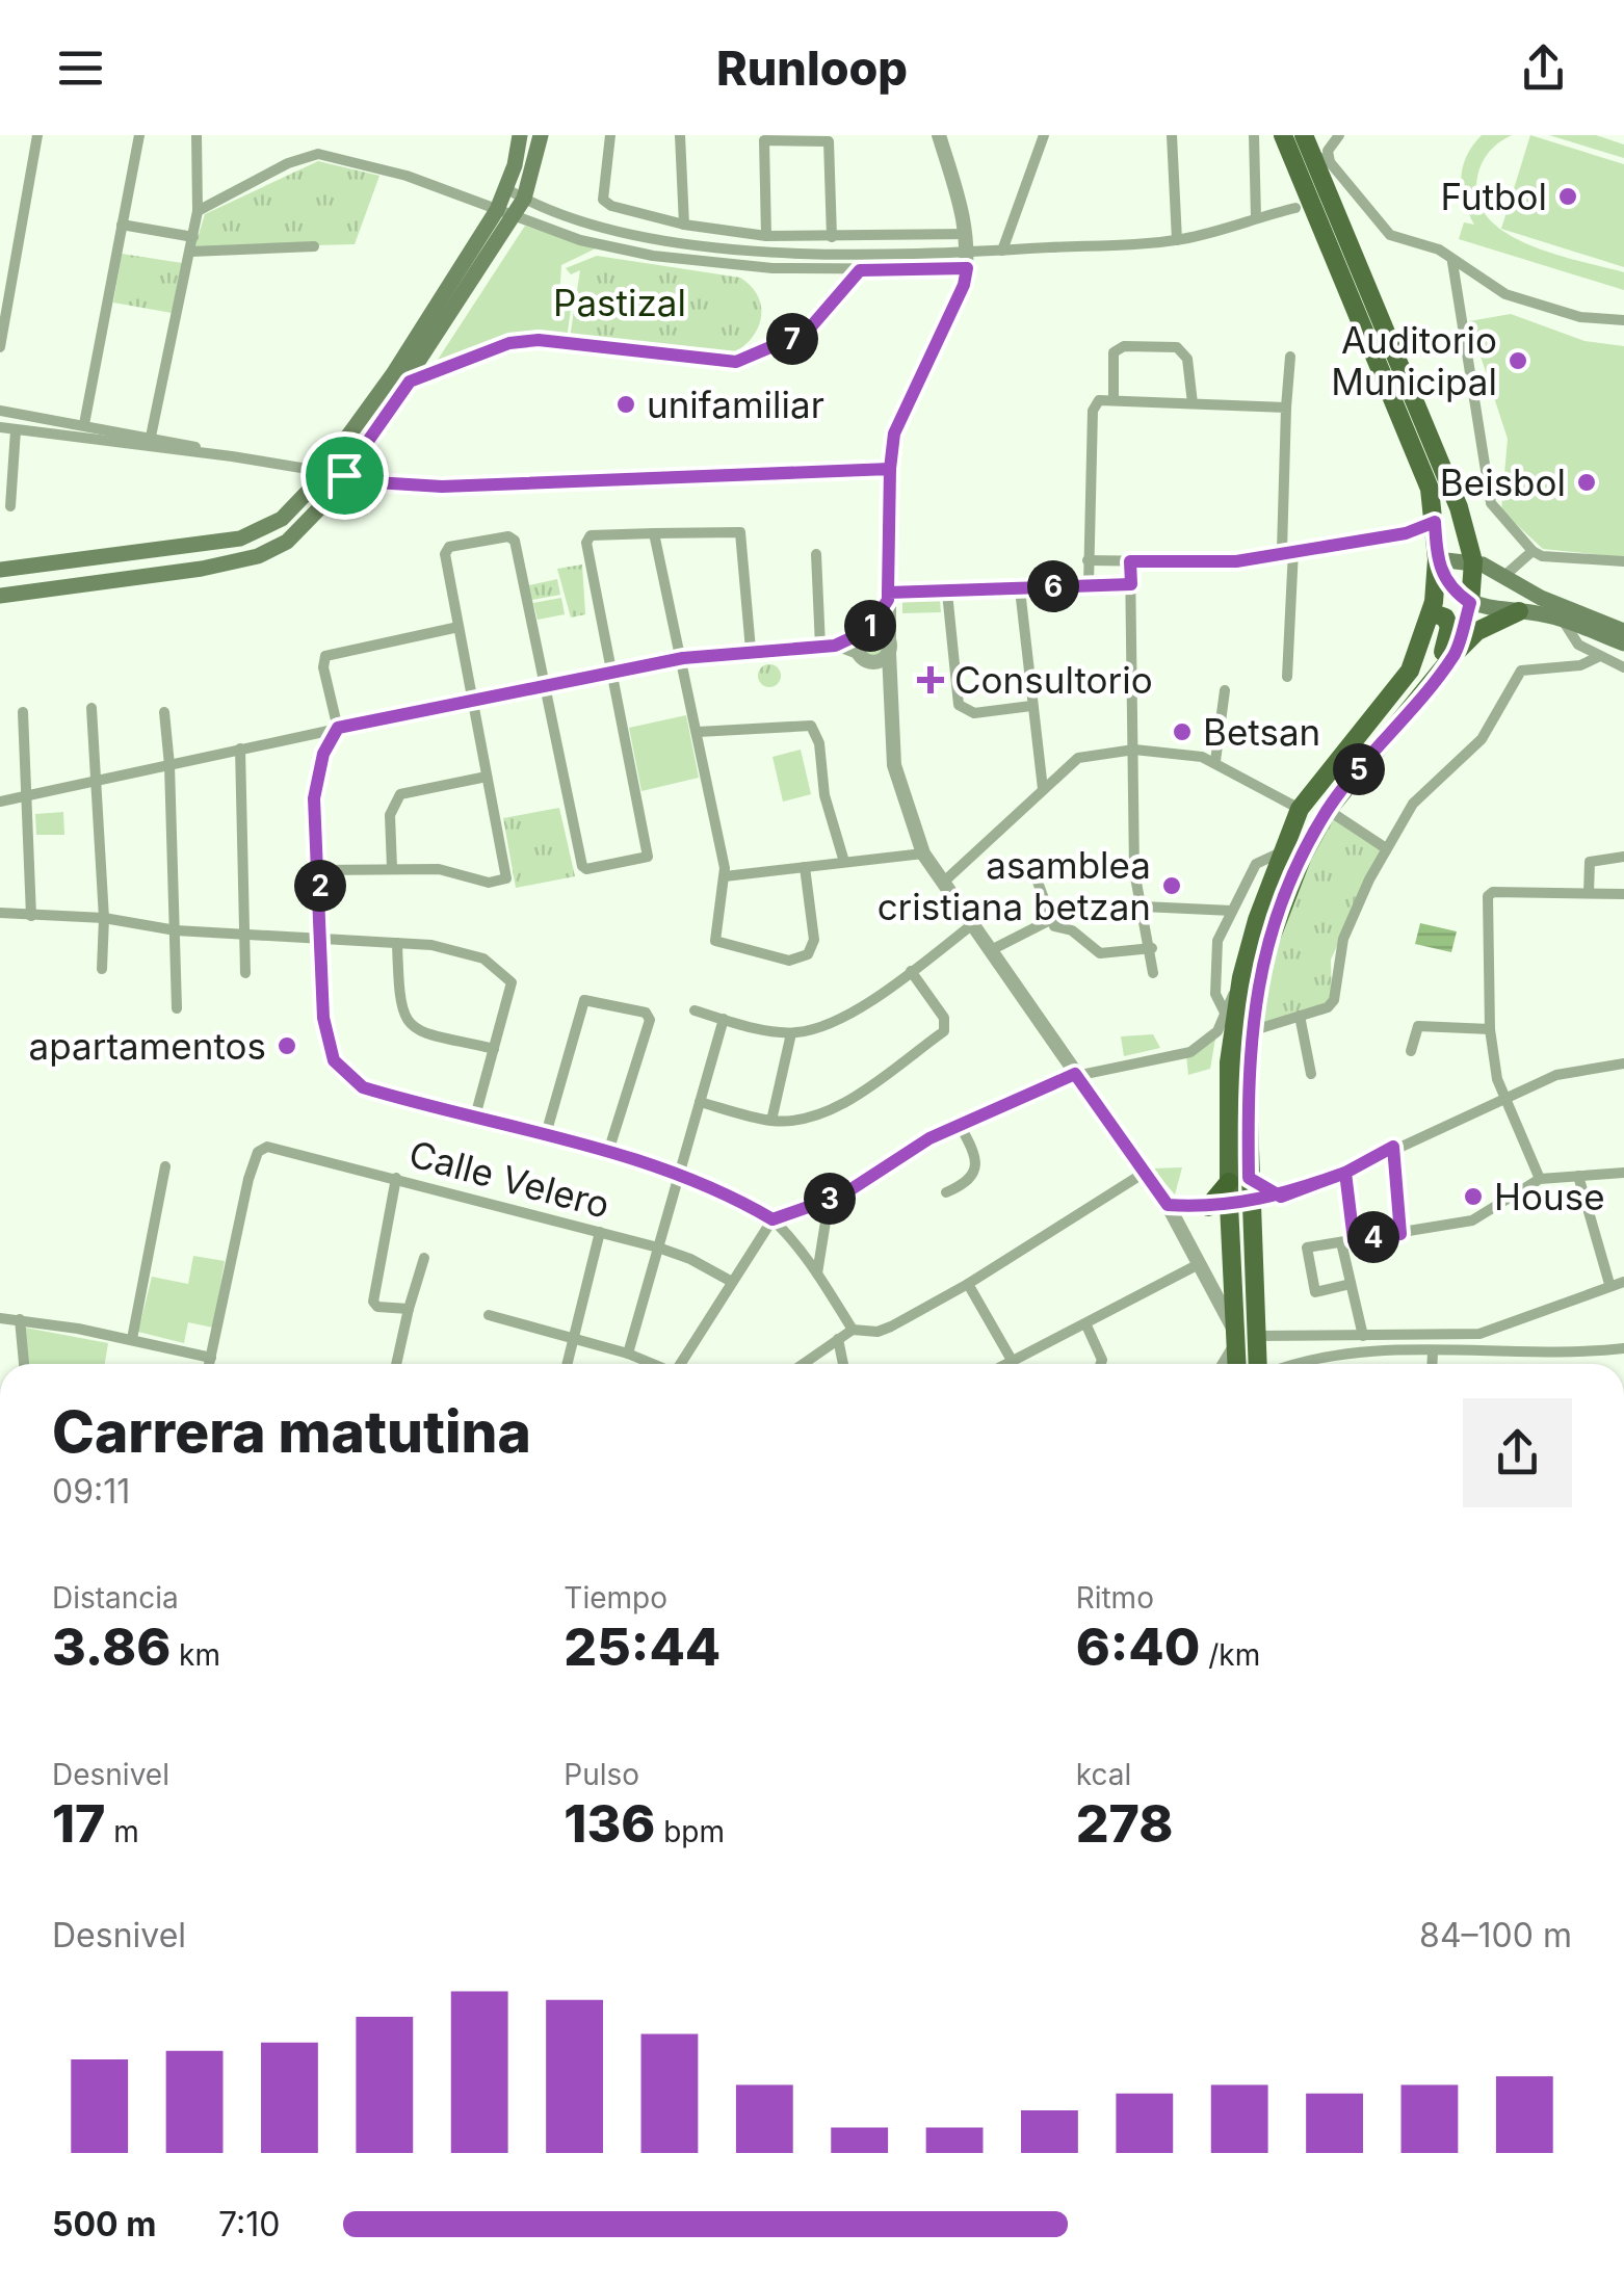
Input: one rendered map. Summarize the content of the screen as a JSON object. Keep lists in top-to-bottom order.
{
  "streets": {
    "street": ["Calle Velero"]
  },
  "parks": ["Pastizal"],
  "places": {
    "other": [
      "Futbol",
      "Auditorio Municipal",
      "unifamiliar",
      "Beisbol",
      "Betsan",
      "asamblea cristiana betzan",
      "apartamentos",
      "House"
    ],
    "health": ["Consultorio"]
  },
  "page": {
    "header": "Runloop",
    "pins": [
      "7",
      "6",
      "1",
      "5",
      "2",
      "3",
      "4"
    ],
    "heading": ["Carrera matutina", "09:11"],
    "stats": [
      ["Distancia", "3.86 km"],
      ["Tiempo", "25:44"],
      ["Ritmo", "6:40 /km"],
      ["Desnivel", "17 m"],
      ["Pulso", "136 bpm"],
      ["kcal", "278"]
    ],
    "chart": ["Desnivel", "84–100 m"],
    "list": [
      {
        "name": "500 m",
        "note": "7:10"
      }
    ]
  }
}
